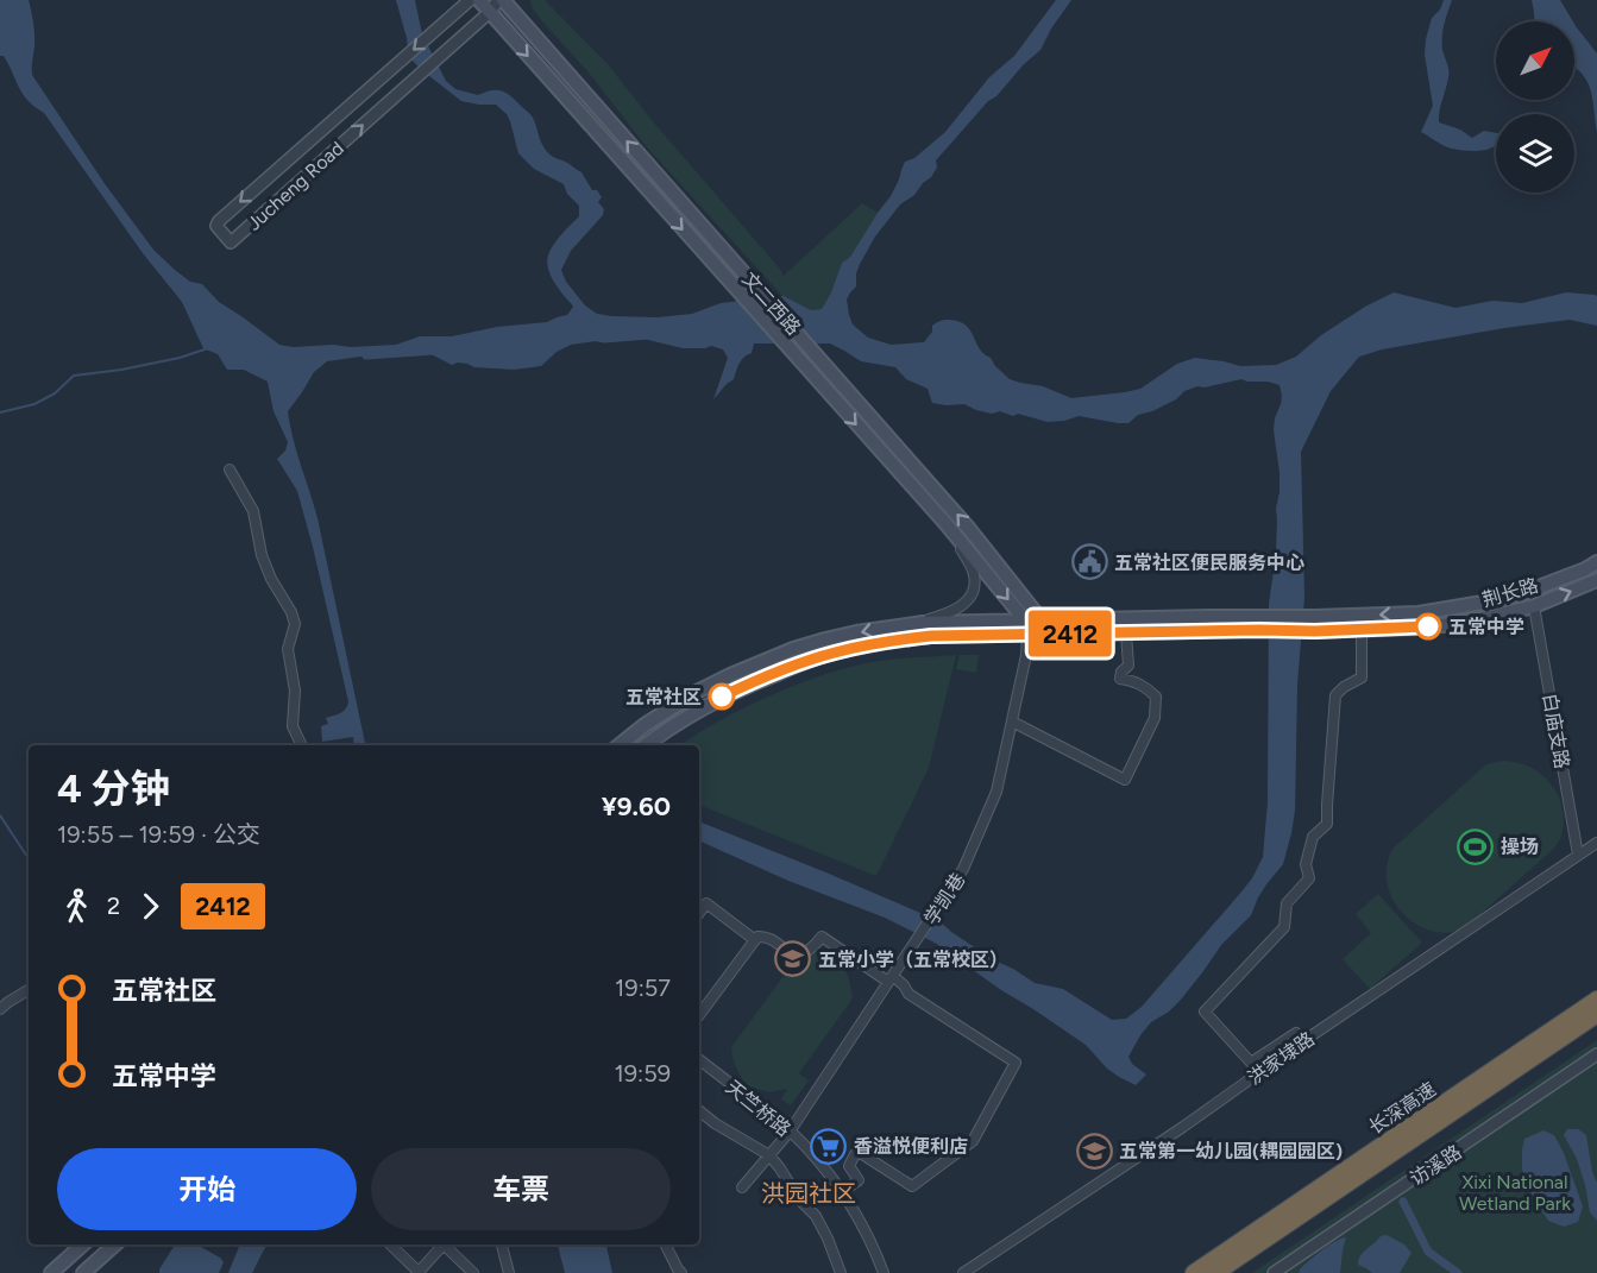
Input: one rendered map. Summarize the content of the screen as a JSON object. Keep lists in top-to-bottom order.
{
  "streets": {
    "highway": ["长深高速"],
    "main road": ["文二西路", "荆长路"],
    "street": [
      "Jucheng Road",
      "白庙支路",
      "学凯巷",
      "洪家埭路",
      "天竺桥路",
      "访溪路"
    ]
  },
  "crossings": [
    ["Jucheng Road", "文二西路"],
    ["文二西路", "学凯巷"],
    ["荆长路", "白庙支路"],
    ["白庙支路", "洪家埭路"],
    ["学凯巷", "天竺桥路"]
  ],
  "districts": ["洪园社区"],
  "parks": ["Xixi National Wetland Park"],
  "places": {
    "public building": ["五常社区便民服务中心"],
    "other": ["五常中学", "五常社区"],
    "sports": ["操场"],
    "school or university": ["五常小学（五常校区）", "五常第一幼儿园(耦园园区)"],
    "supermarket": ["香溢悦便利店"]
  },
  "lines": ["bus line 2412"],
  "north": "top right",
  "page": {
    "on_map": "2412",
    "heading": ["4 分钟", "19:55 – 19:59 · 公交", "¥9.60"],
    "legs": ["2", "2412"],
    "list": [
      {
        "name": "五常社区",
        "value": "19:57"
      },
      {
        "name": "五常中学",
        "value": "19:59"
      }
    ],
    "buttons": ["开始", "车票"]
  }
}
